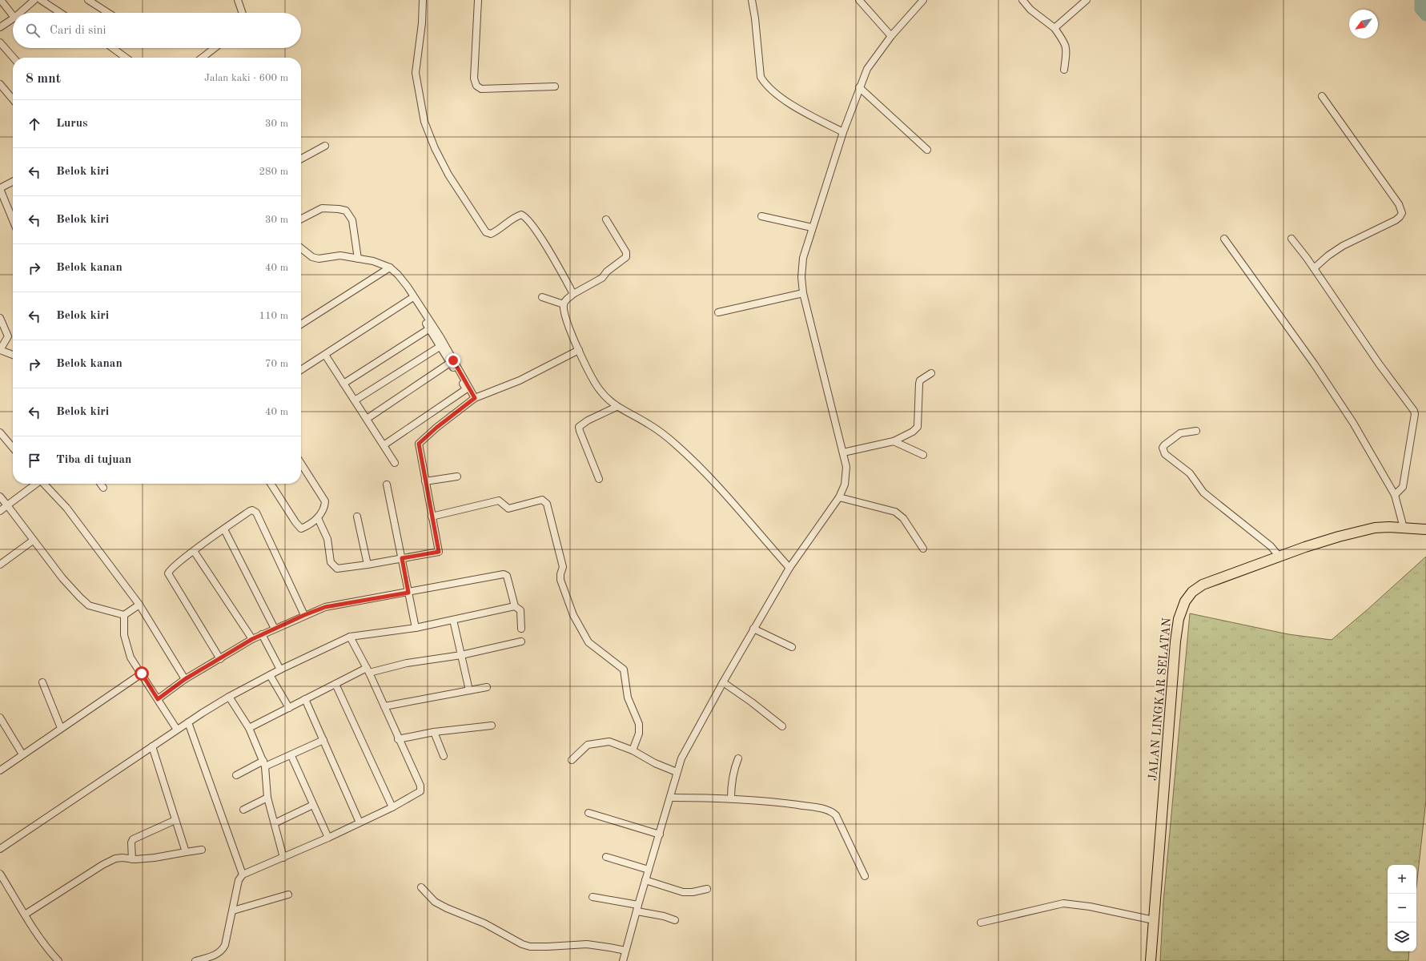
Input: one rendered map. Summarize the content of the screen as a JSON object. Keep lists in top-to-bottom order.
{
  "streets": {
    "highway": ["JALAN LINGKAR SELATAN"]
  },
  "north": "bottom left",
  "page": {
    "search": "Cari di sini",
    "heading": ["8 mnt", "Jalan kaki · 600 m"],
    "list": [
      ["Lurus", "30 m"],
      ["Belok kiri", "280 m"],
      ["Belok kiri", "30 m"],
      ["Belok kanan", "40 m"],
      ["Belok kiri", "110 m"],
      ["Belok kanan", "70 m"],
      ["Belok kiri", "40 m"],
      "Tiba di tujuan"
    ],
    "map_buttons": ["+", "−"]
  }
}
